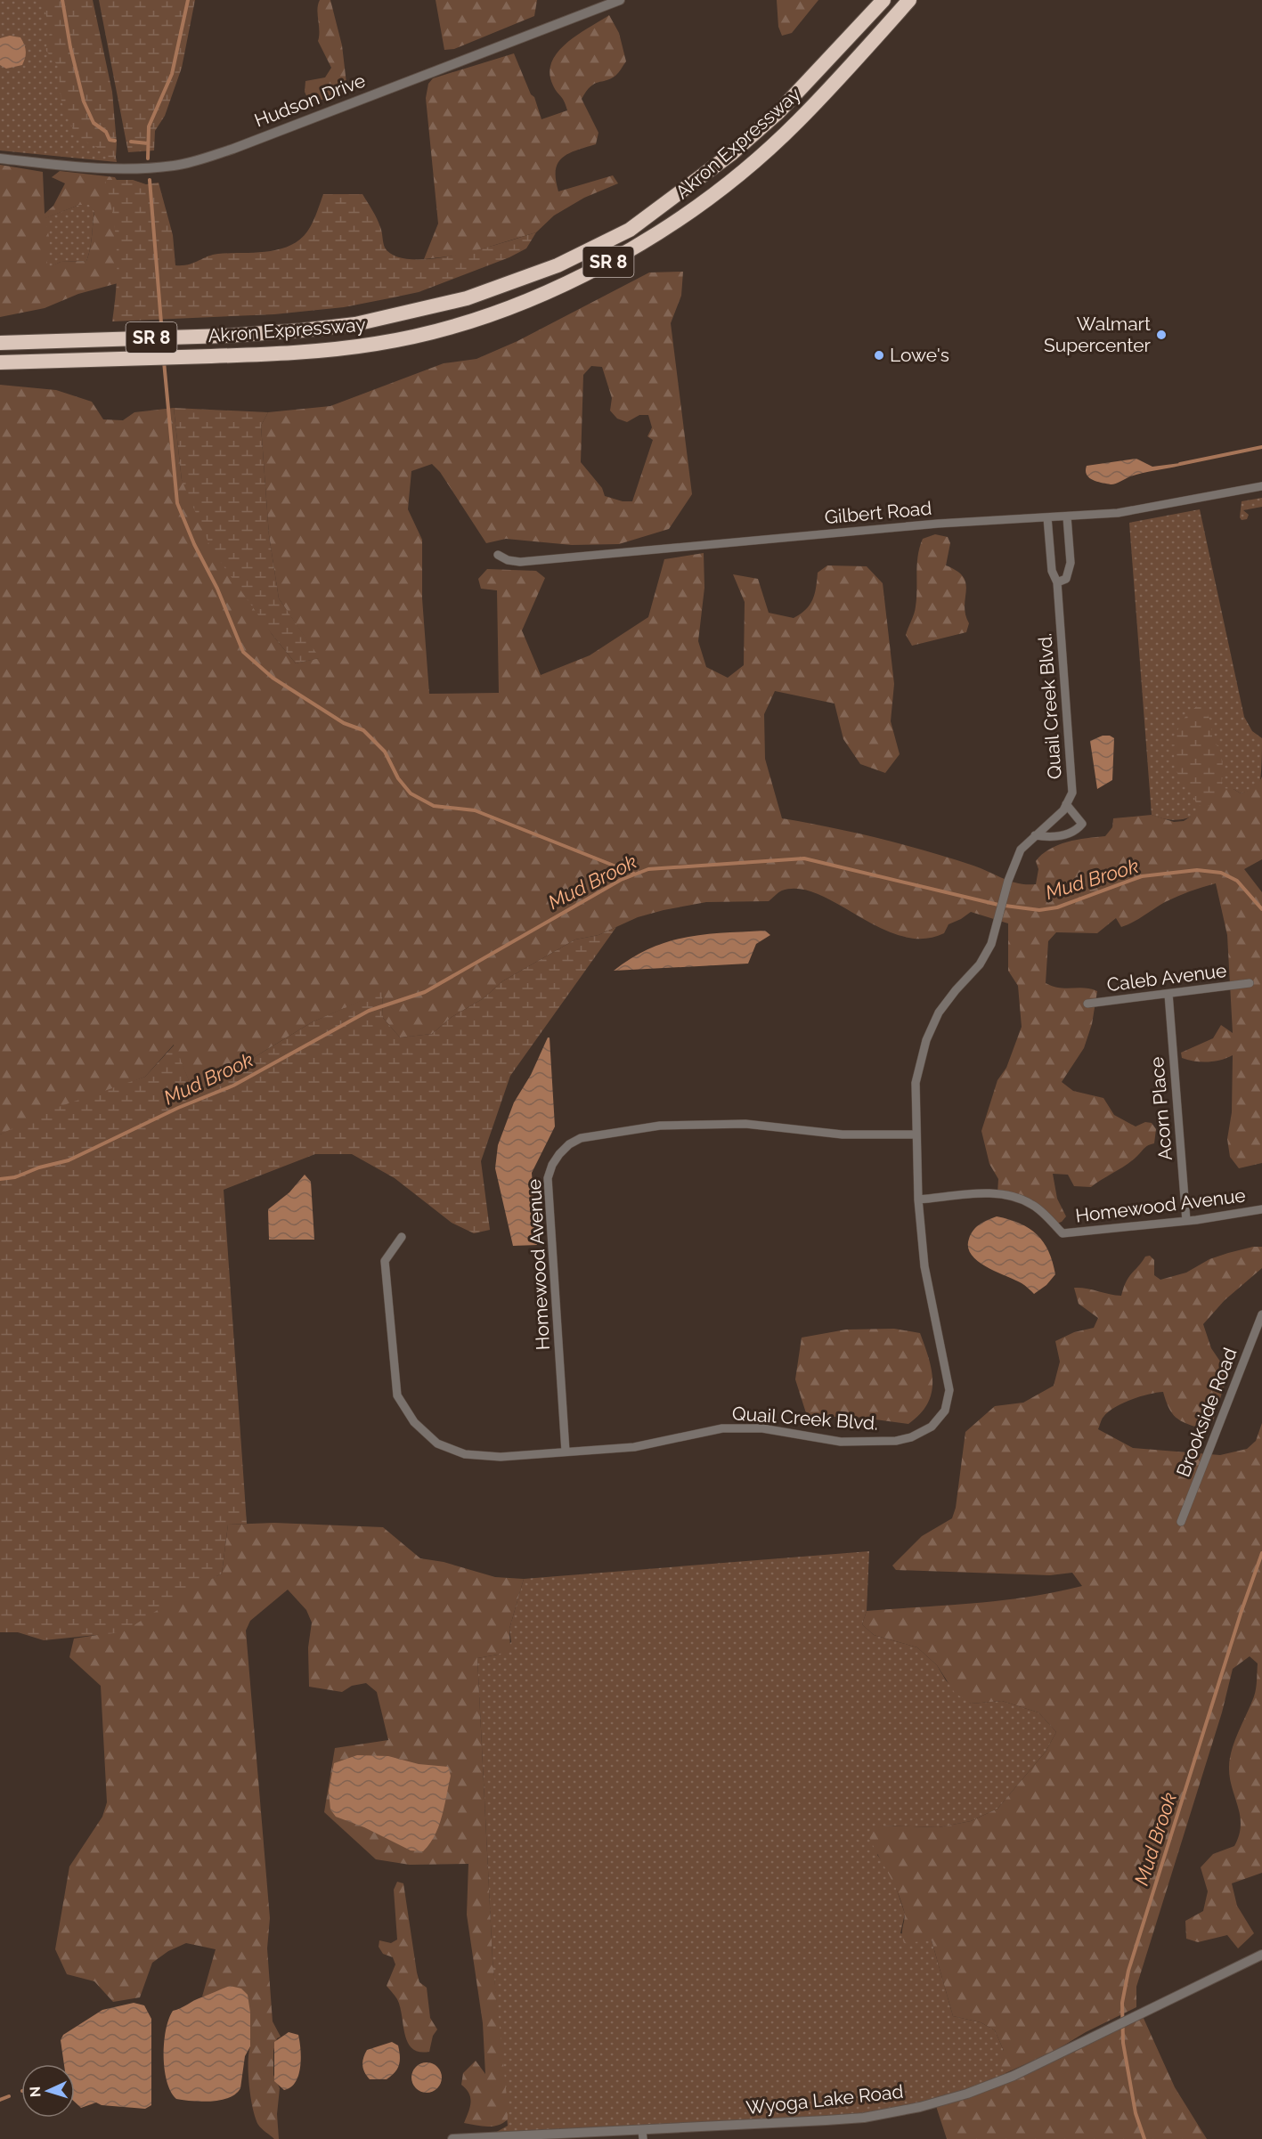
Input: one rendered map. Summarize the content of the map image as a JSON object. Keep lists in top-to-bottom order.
{
  "streets": {
    "highway": ["Akron Expressway", "SR 8"],
    "street": [
      "Hudson Drive",
      "Gilbert Road",
      "Quail Creek Blvd.",
      "Caleb Avenue",
      "Acorn Place",
      "Homewood Avenue",
      "Brookside Road",
      "Wyoga Lake Road"
    ]
  },
  "crossings": [
    ["Gilbert Road", "Quail Creek Blvd."],
    ["Quail Creek Blvd.", "Homewood Avenue"],
    ["Caleb Avenue", "Acorn Place"],
    ["Acorn Place", "Homewood Avenue"]
  ],
  "water": ["Mud Brook"],
  "places": ["Walmart Supercenter", "Lowe's"],
  "north": "left"
}
